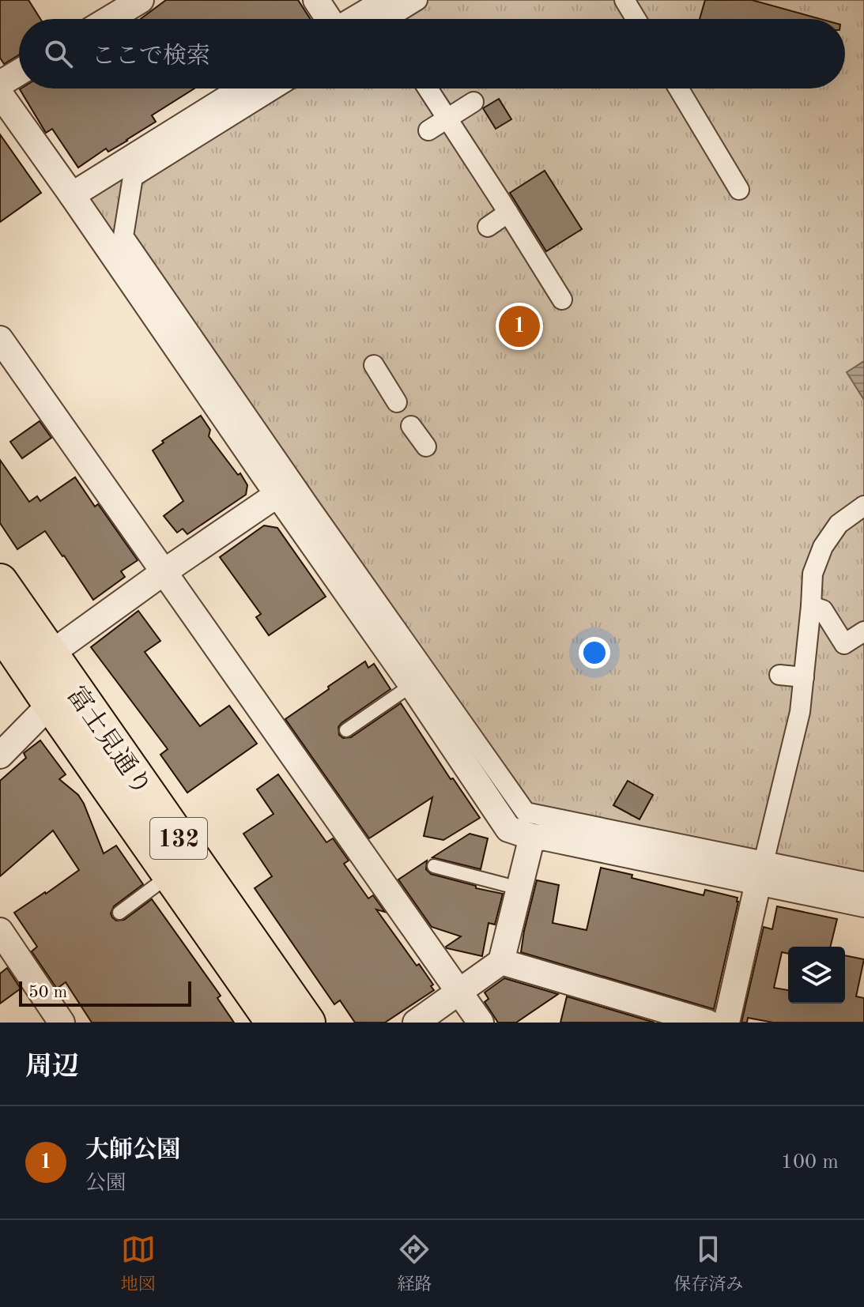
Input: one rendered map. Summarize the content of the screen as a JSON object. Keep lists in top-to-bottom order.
{
  "streets": {
    "highway": ["富士見通り", "132"]
  },
  "scale_bar": "50 m",
  "page": {
    "search": "ここで検索",
    "pins": "1",
    "scale": "50 m",
    "heading": "周辺",
    "list": [
      {
        "mark": "1",
        "name": "大師公園",
        "note": "公園",
        "value": "100 m"
      }
    ],
    "nav": ["地図", "経路", "保存済み"]
  }
}
